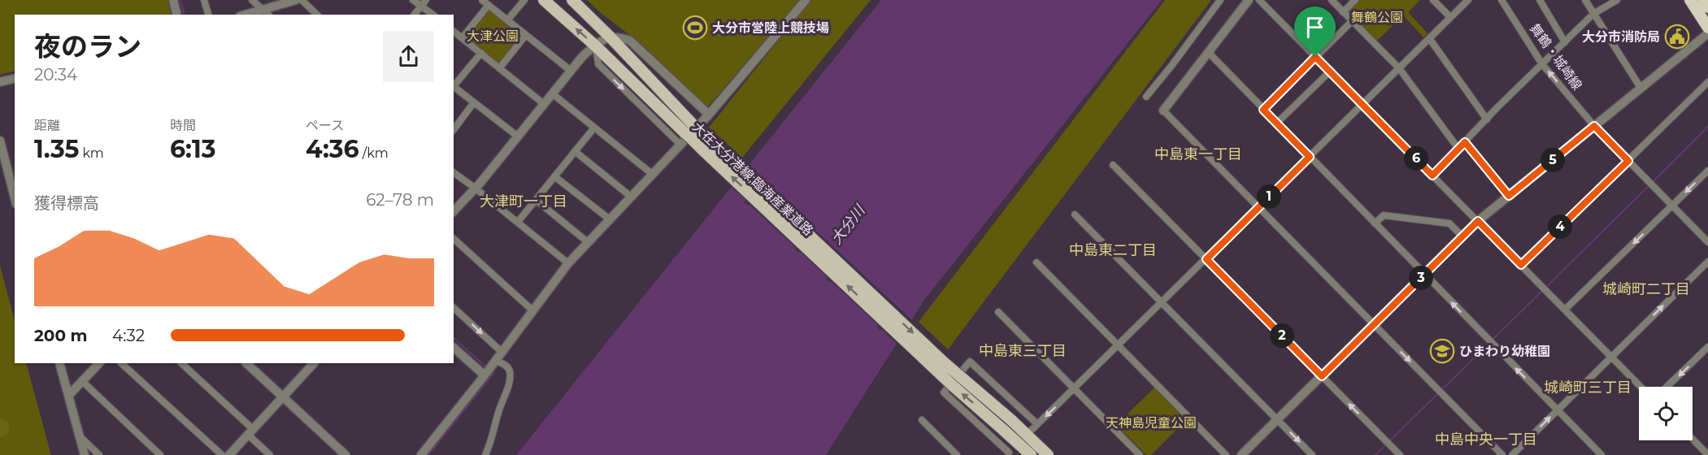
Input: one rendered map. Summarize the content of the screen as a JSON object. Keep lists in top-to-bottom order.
{
  "streets": {
    "main road": ["大在大分港線;臨海産業道路"],
    "street": ["舞鶴・城崎線"]
  },
  "districts": [
    "中島東一丁目",
    "大津町一丁目",
    "中島東二丁目",
    "城崎町二丁目",
    "中島東三丁目",
    "城崎町三丁目",
    "中島中央一丁目"
  ],
  "water": ["大分川"],
  "parks": ["舞鶴公園", "大津公園", "天神島児童公園"],
  "places": {
    "sports": ["大分市営陸上競技場"],
    "public building": ["大分市消防局"],
    "school or university": ["ひまわり幼稚園"]
  },
  "page": {
    "heading": ["夜のラン", "20:34"],
    "stats": [
      ["距離", "1.35 km"],
      ["時間", "6:13"],
      ["ペース", "4:36 /km"]
    ],
    "pins": [
      "6",
      "5",
      "1",
      "4",
      "3",
      "2"
    ],
    "chart": ["獲得標高", "62–78 m"],
    "list": [
      {
        "name": "200 m",
        "note": "4:32"
      }
    ]
  }
}
